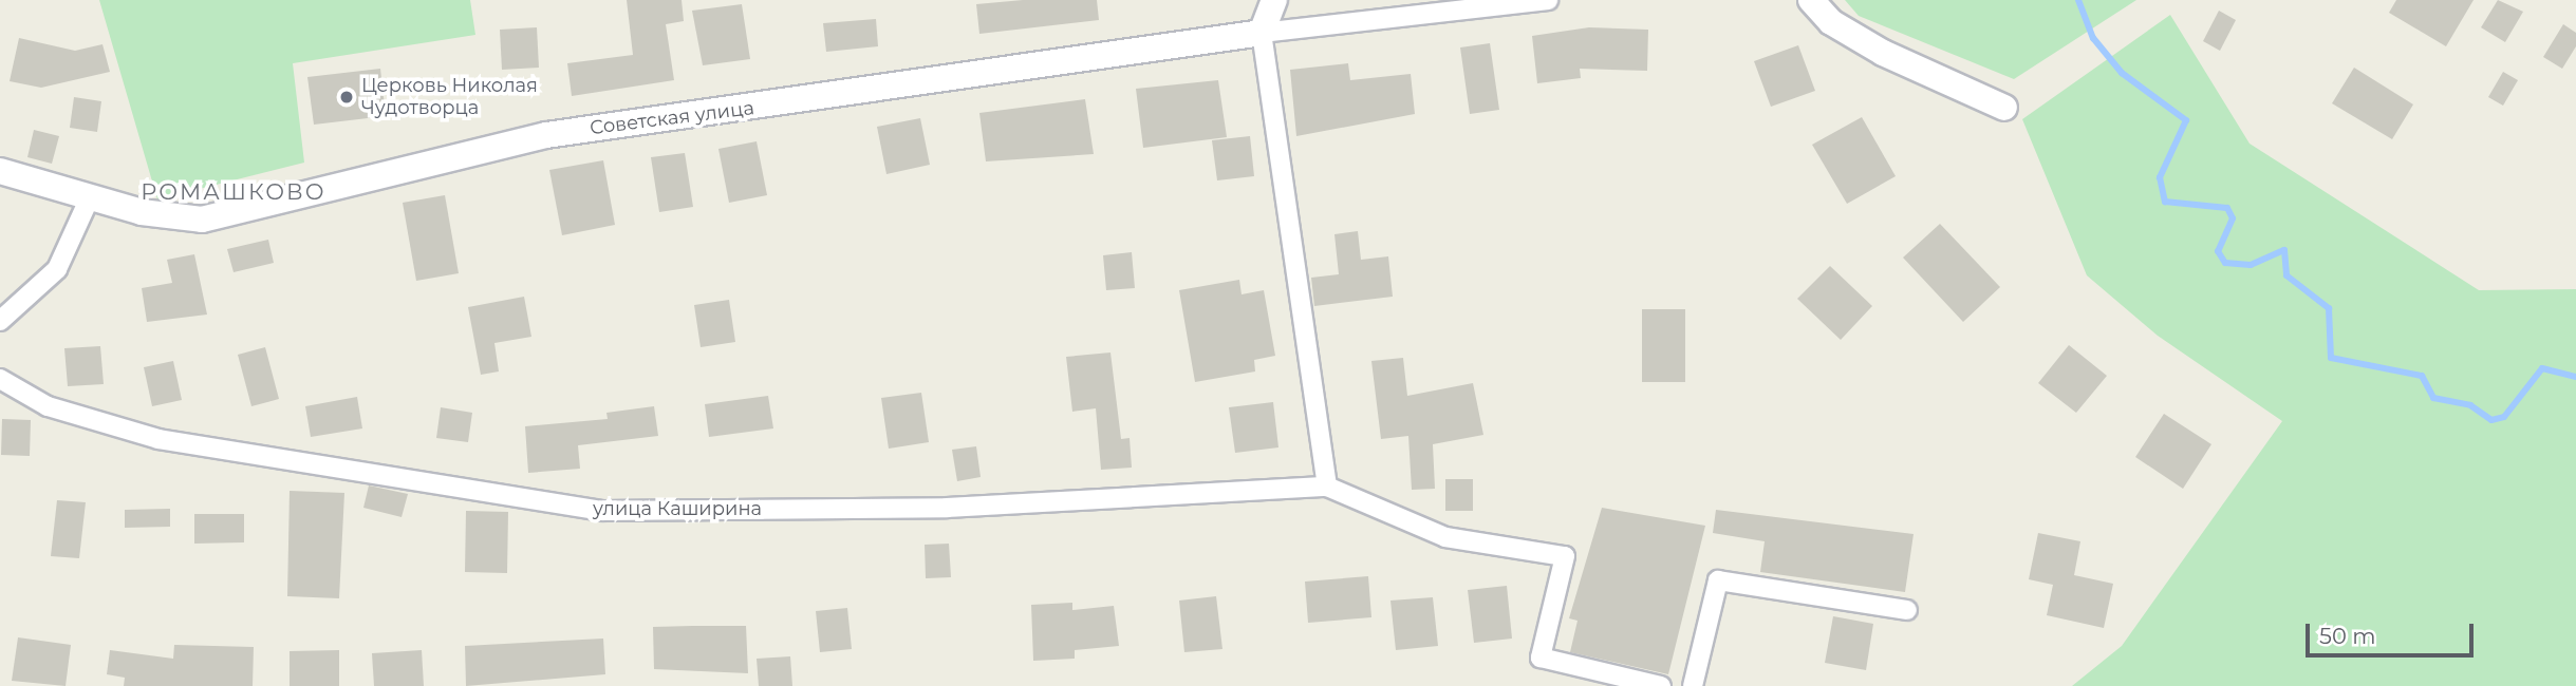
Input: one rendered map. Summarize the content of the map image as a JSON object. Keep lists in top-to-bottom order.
{
  "streets": {
    "street": ["Советская улица", "улица Каширина"]
  },
  "districts": ["РОМАШКОВО"],
  "places": ["Церковь Николая Чудотворца"],
  "scale_bar": "50 m"
}
